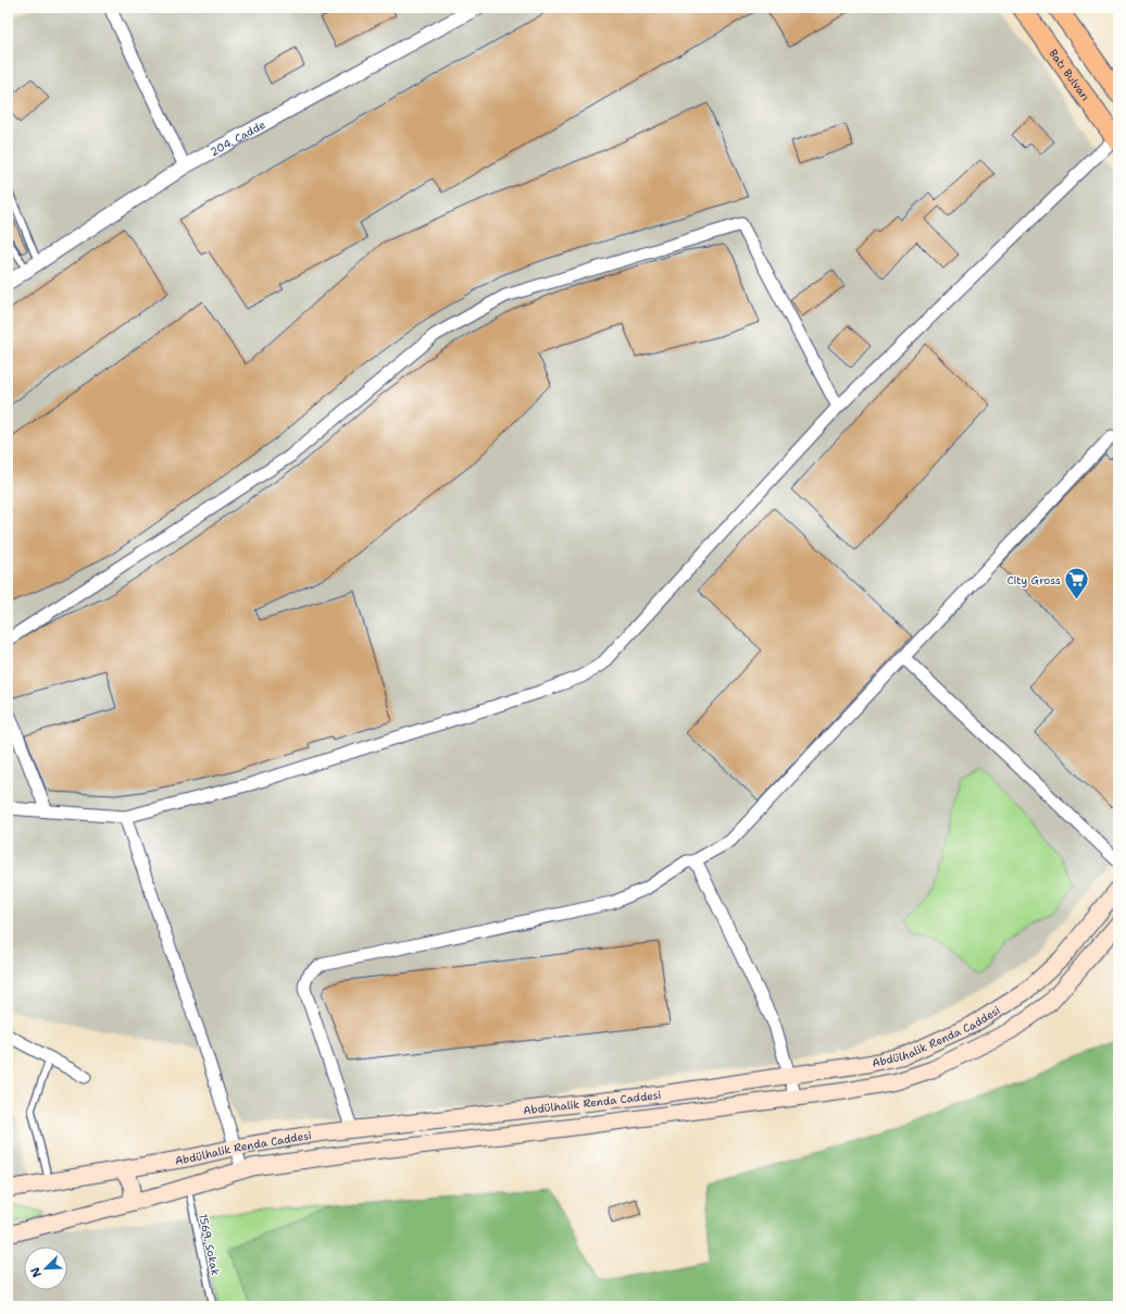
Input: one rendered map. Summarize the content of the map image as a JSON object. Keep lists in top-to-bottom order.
{
  "streets": {
    "main road": ["Batı Bulvarı", "Abdülhalik Renda Caddesi"],
    "street": ["204. Cadde"],
    "lane": ["1569. Sokak"]
  },
  "crossings": [
    ["Abdülhalik Renda Caddesi", "1569. Sokak"]
  ],
  "places": {
    "supermarket": ["City Gross"]
  },
  "north": "bottom left"
}
